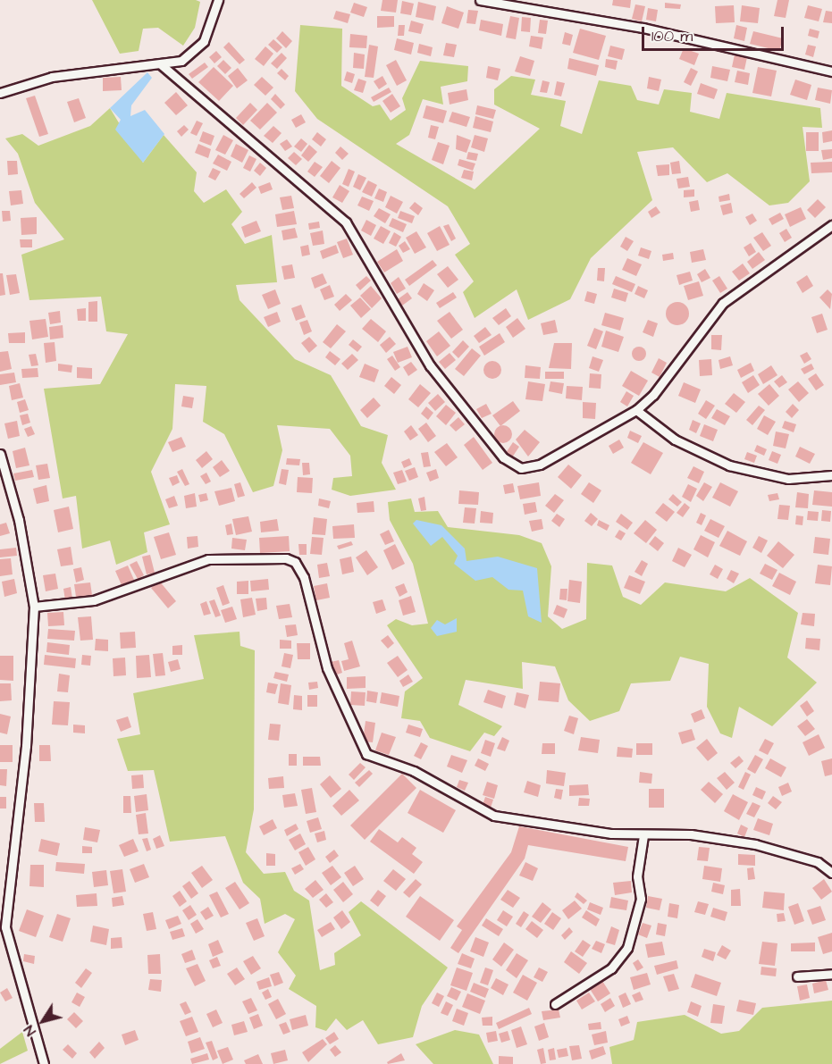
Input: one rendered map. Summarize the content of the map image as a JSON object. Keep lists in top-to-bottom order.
{
  "scale_bar": "100 m",
  "north": "bottom left"
}
